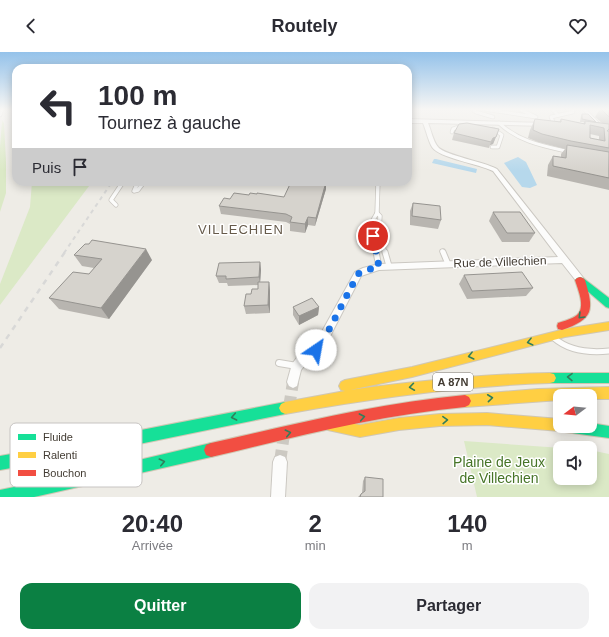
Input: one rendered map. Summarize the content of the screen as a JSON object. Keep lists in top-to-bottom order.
{
  "streets": {
    "main road": ["A 87N"],
    "street": ["Rue de Villechien"]
  },
  "districts": ["VILLECHIEN"],
  "parks": ["Plaine de Jeux de Villechien"],
  "legend": ["Fluide", "Ralenti", "Bouchon"],
  "north": "left",
  "page": {
    "header": "Routely",
    "turn": ["100 m", "Tournez à gauche"],
    "then": "Puis",
    "eta": [
      "20:40",
      "Arrivée",
      "2",
      "min",
      "140",
      "m"
    ],
    "buttons": ["Quitter", "Partager"]
  }
}
